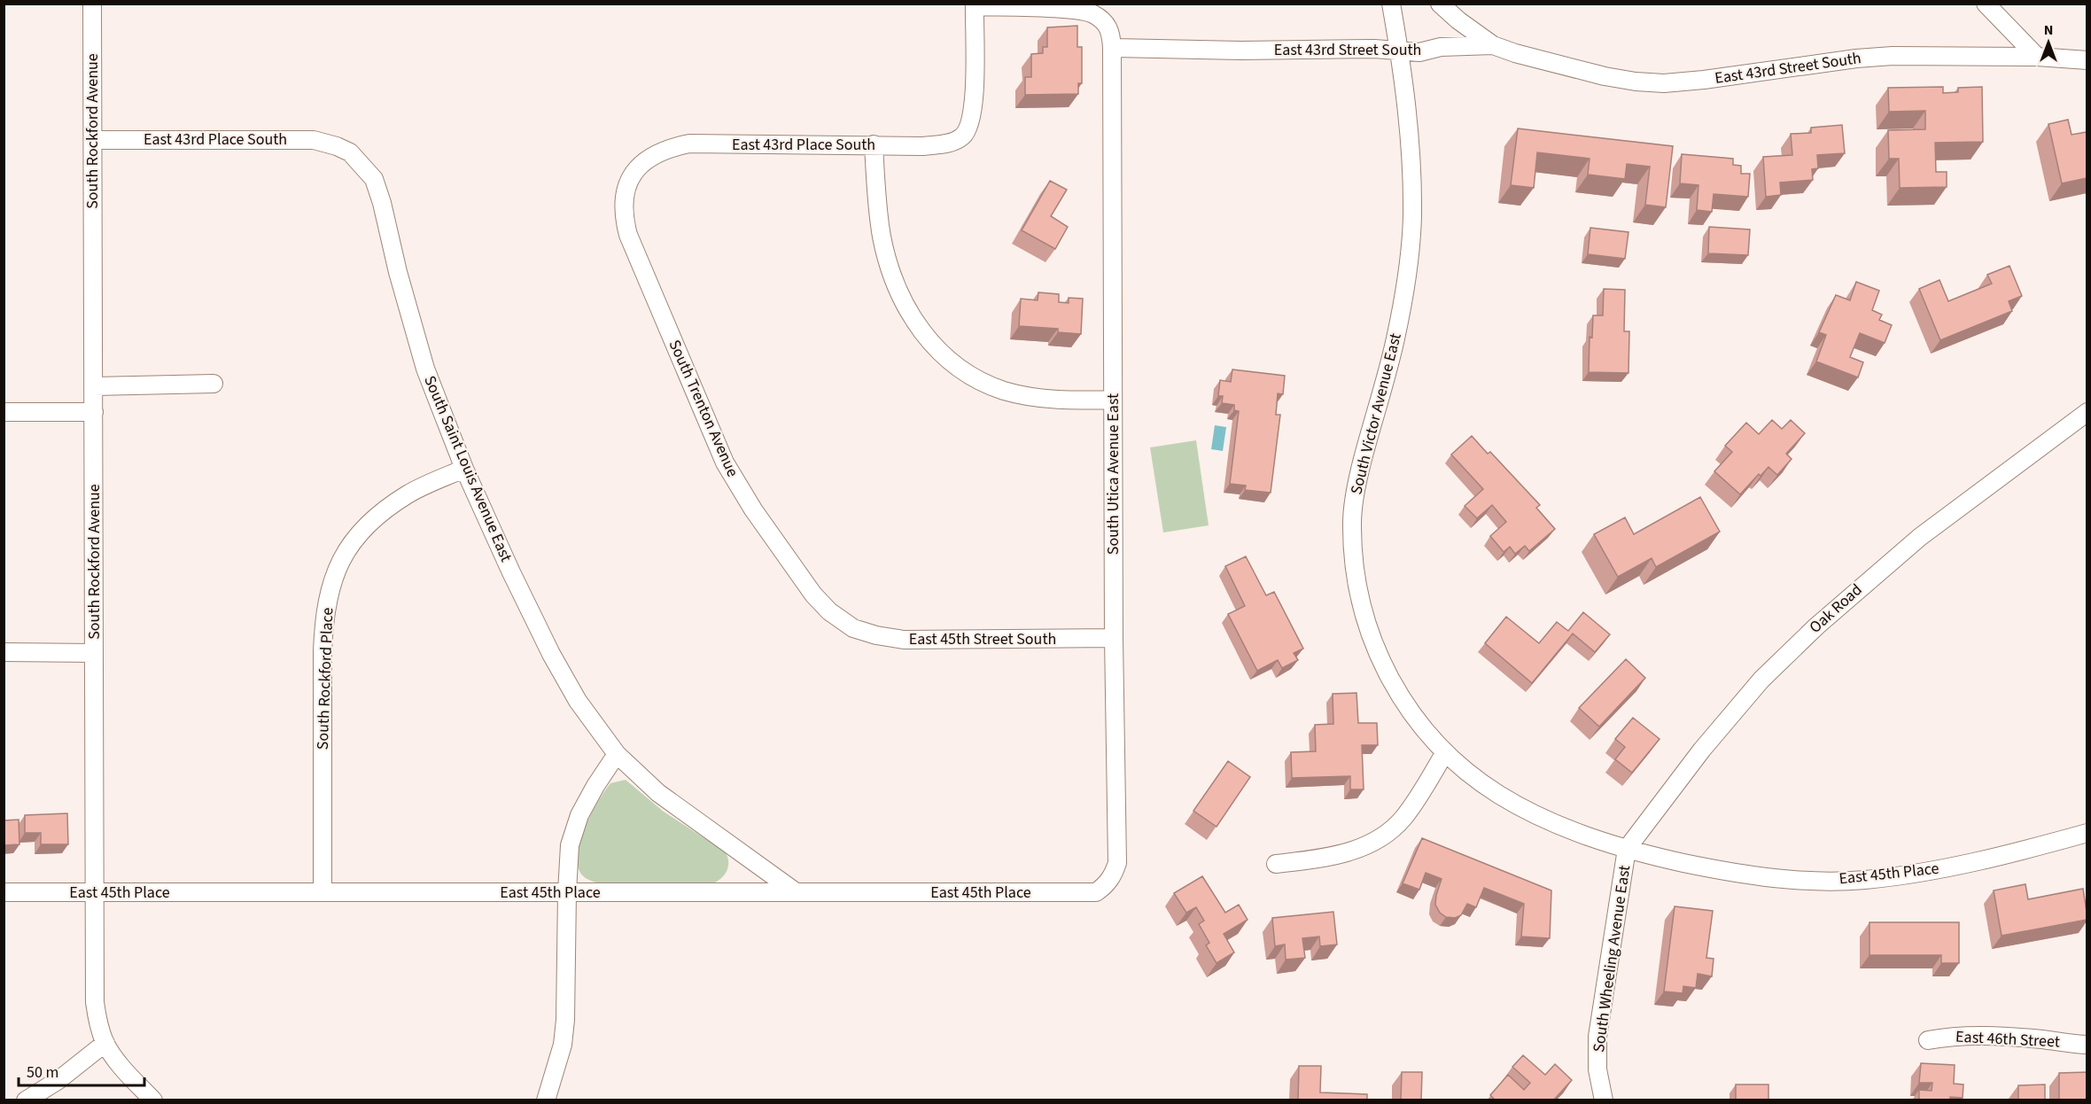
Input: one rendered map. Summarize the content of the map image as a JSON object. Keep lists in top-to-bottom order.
{
  "streets": {
    "street": [
      "East 43rd Street South",
      "South Rockford Avenue",
      "East 43rd Place South",
      "South Trenton Avenue",
      "South Victor Avenue East",
      "South Saint Louis Avenue East",
      "South Utica Avenue East",
      "Oak Road",
      "East 45th Street South",
      "South Rockford Place",
      "East 45th Place",
      "South Wheeling Avenue East",
      "East 46th Street"
    ]
  },
  "crossings": [
    ["East 43rd Street South", "South Victor Avenue East"],
    ["East 43rd Street South", "South Utica Avenue East"],
    ["South Rockford Avenue", "East 43rd Place South"],
    ["South Rockford Avenue", "East 45th Place"],
    ["East 43rd Place South", "South Trenton Avenue"],
    ["East 43rd Place South", "South Saint Louis Avenue East"],
    ["South Trenton Avenue", "East 45th Street South"],
    ["South Victor Avenue East", "Oak Road"],
    ["South Victor Avenue East", "East 45th Place"],
    ["South Victor Avenue East", "South Wheeling Avenue East"],
    ["South Saint Louis Avenue East", "South Rockford Place"],
    ["South Saint Louis Avenue East", "East 45th Place"],
    ["South Utica Avenue East", "East 45th Street South"],
    ["South Utica Avenue East", "East 45th Place"],
    ["Oak Road", "East 45th Place"],
    ["Oak Road", "South Wheeling Avenue East"],
    ["South Rockford Place", "East 45th Place"],
    ["East 45th Place", "South Wheeling Avenue East"]
  ],
  "scale_bar": "50 m",
  "north": "top"
}
